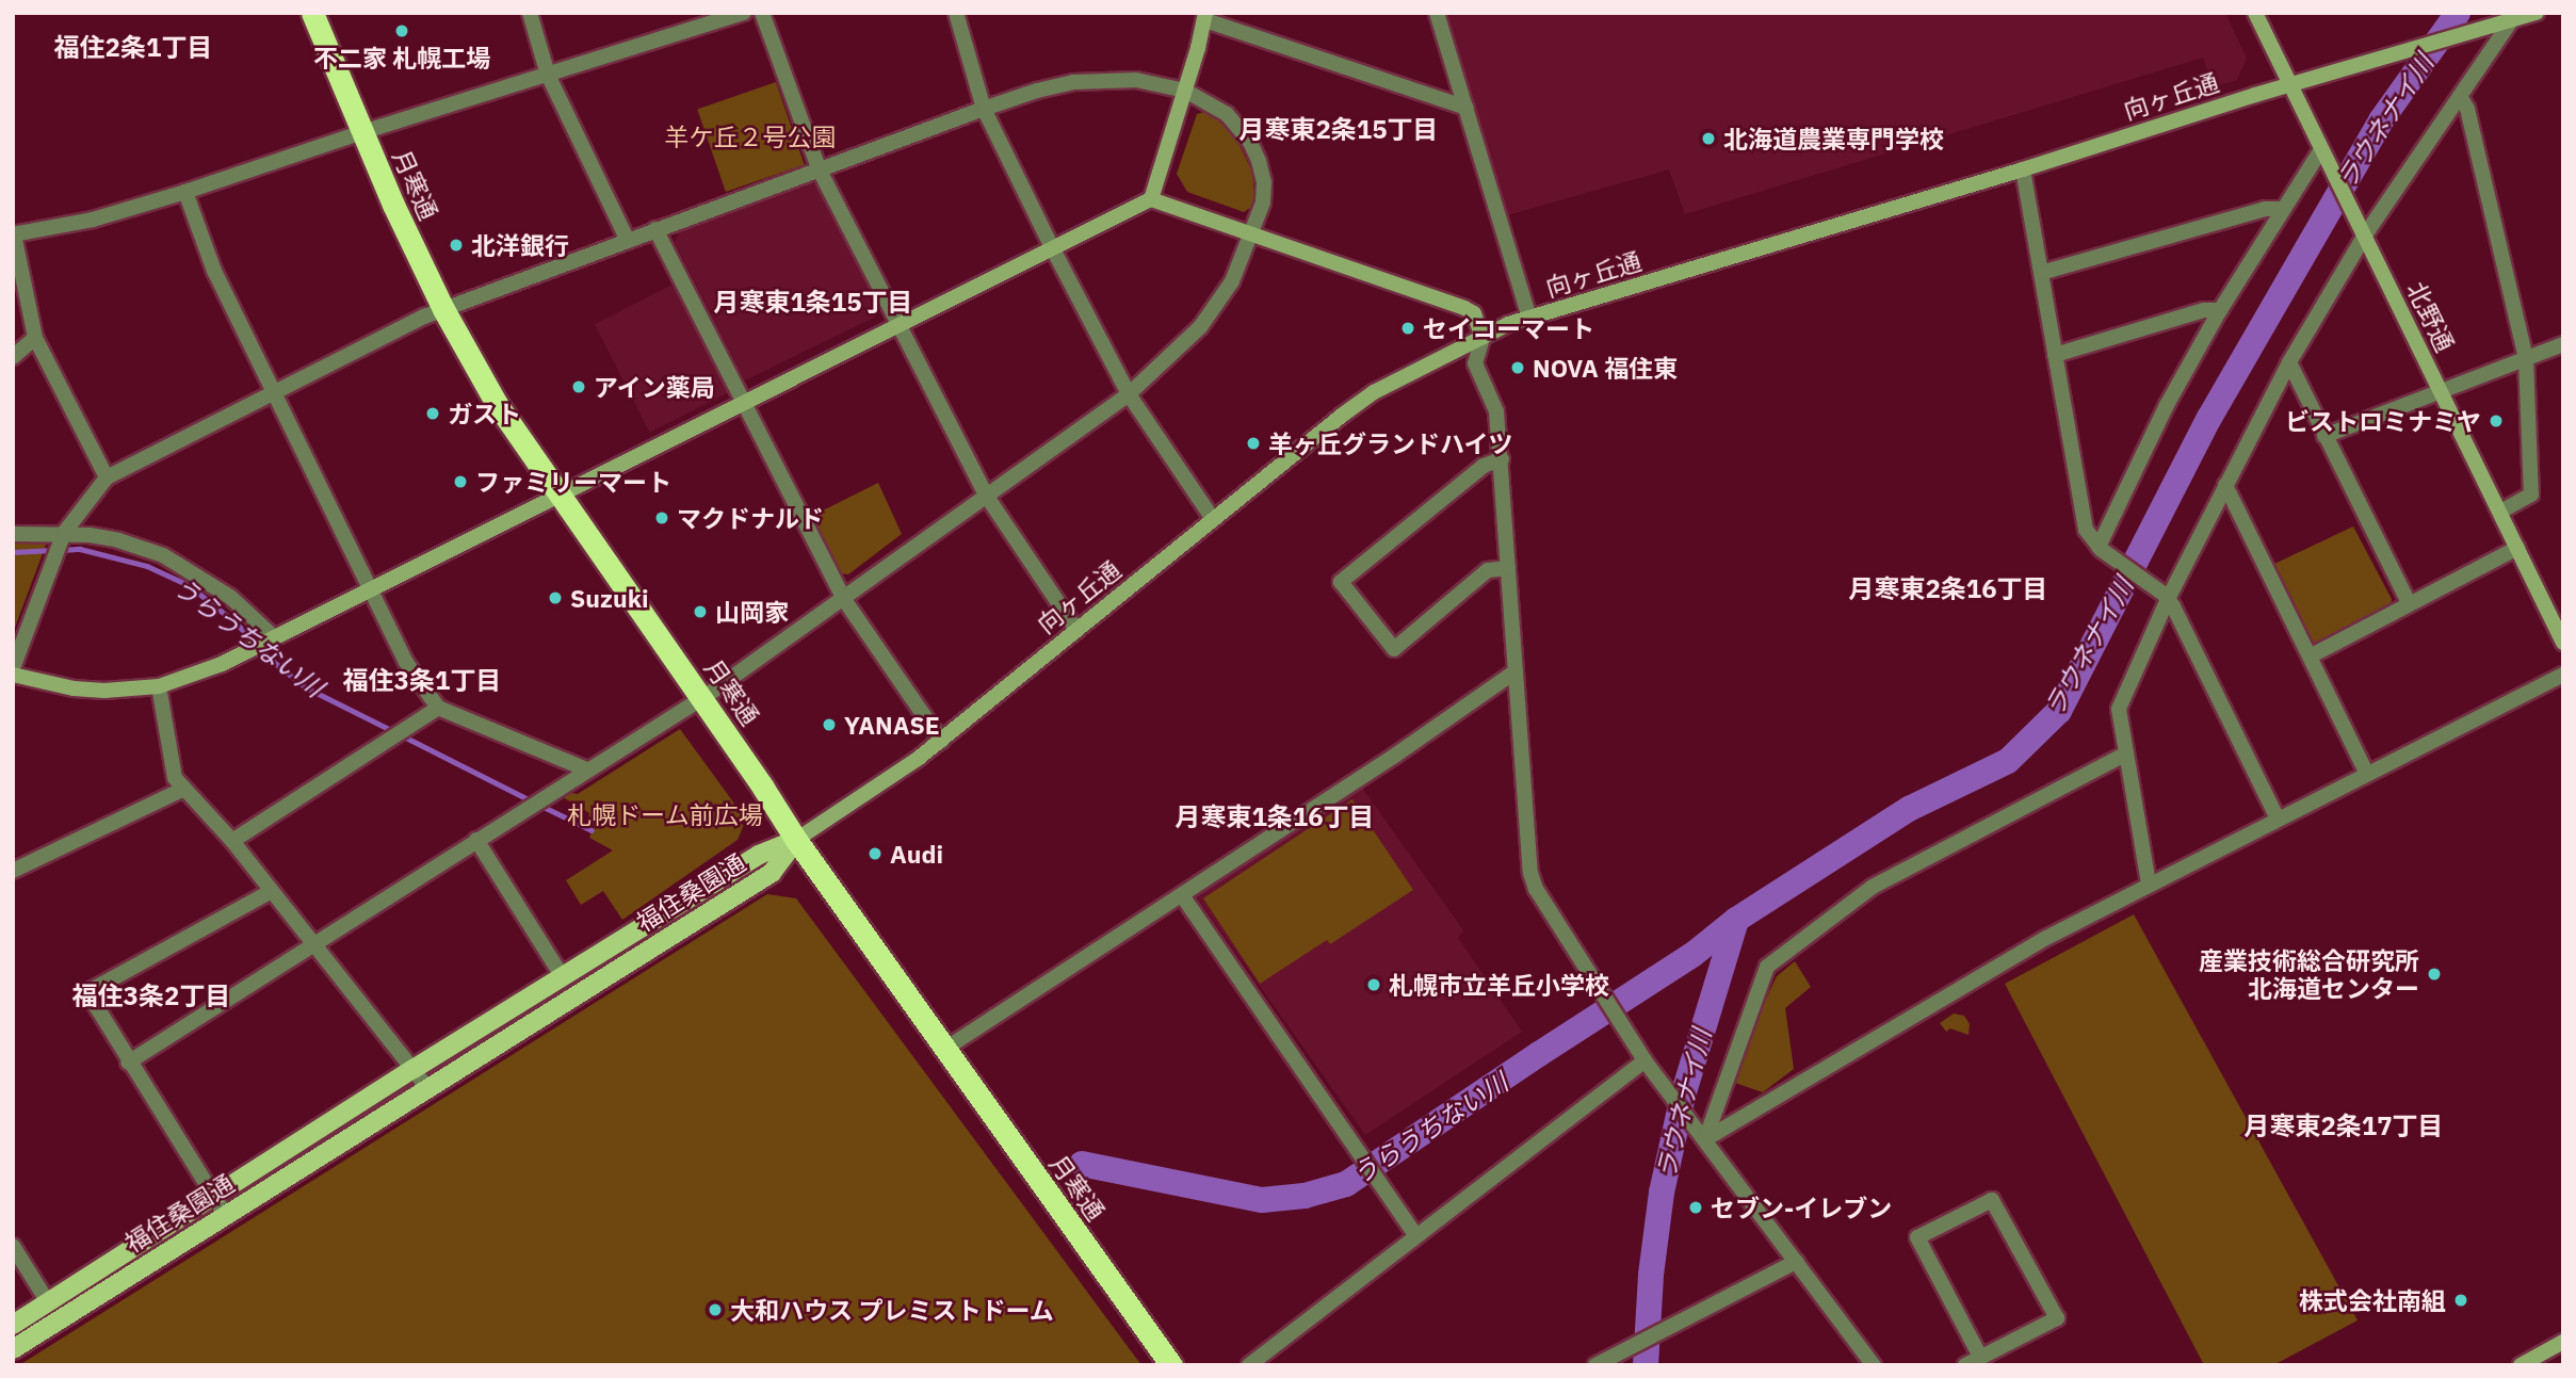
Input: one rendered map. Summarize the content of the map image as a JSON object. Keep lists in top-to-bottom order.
{
  "streets": {
    "highway": ["月寒通"],
    "main road": ["福住桑園通"],
    "street": ["向ヶ丘通", "北野通"]
  },
  "crossings": [
    ["向ヶ丘通", "月寒通"],
    ["向ヶ丘通", "北野通"],
    ["向ヶ丘通", "福住桑園通"],
    ["月寒通", "福住桑園通"]
  ],
  "districts": [
    "福住2条1丁目",
    "月寒東2条15丁目",
    "月寒東1条15丁目",
    "月寒東2条16丁目",
    "福住3条1丁目",
    "月寒東1条16丁目",
    "福住3条2丁目",
    "月寒東2条17丁目"
  ],
  "water": ["ラウネナイ川", "うらうちない川"],
  "parks": ["羊ケ丘２号公園", "札幌ドーム前広場"],
  "places": [
    "不二家 札幌工場",
    "北海道農業専門学校",
    "北洋銀行",
    "セイコーマート",
    "NOVA 福住東",
    "アイン薬局",
    "ガスト",
    "ビストロミナミヤ",
    "羊ヶ丘グランドハイツ",
    "ファミリーマート",
    "マクドナルド",
    "Suzuki",
    "山岡家",
    "YANASE",
    "Audi",
    "産業技術総合研究所 北海道センター",
    "札幌市立羊丘小学校",
    "セブン-イレブン",
    "株式会社南組",
    "大和ハウス プレミストドーム"
  ]
}
